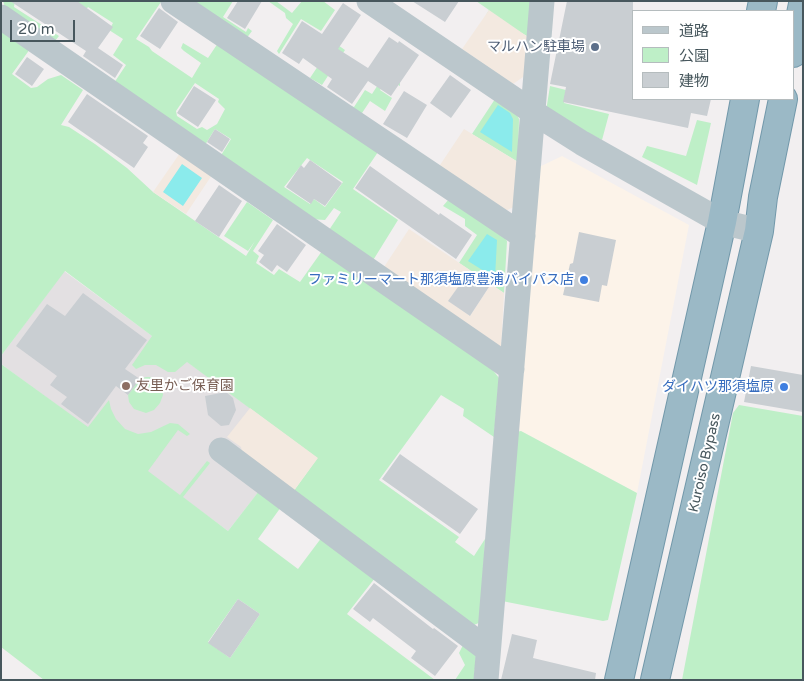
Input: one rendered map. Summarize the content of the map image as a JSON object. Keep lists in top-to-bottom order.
{
  "streets": {
    "highway": ["Kuroiso Bypass"]
  },
  "places": [
    "マルハン駐車場",
    "ファミリーマート那須塩原豊浦バイパス店",
    "友里かご保育園",
    "ダイハツ那須塩原"
  ],
  "legend": ["道路", "公園", "建物"],
  "scale_bar": "20 m"
}
